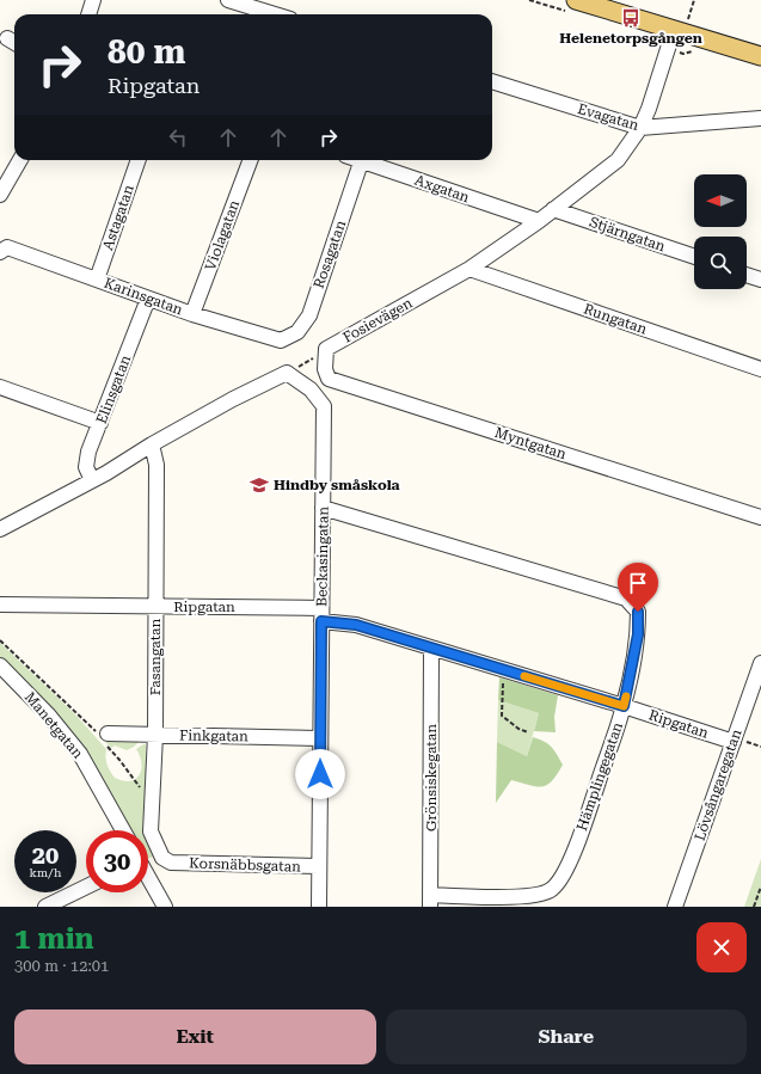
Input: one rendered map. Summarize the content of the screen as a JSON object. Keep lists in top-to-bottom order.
{
  "streets": {
    "street": [
      "Evagatan",
      "Axgatan",
      "Astagatan",
      "Stjärngatan",
      "Violagatan",
      "Rosagatan",
      "Karinsgatan",
      "Rungatan",
      "Fosievägen",
      "Elinsgatan",
      "Myntgatan",
      "Beckasingatan",
      "Ripgatan",
      "Fasangatan",
      "Manetgatan",
      "Finkgatan",
      "Hämplingegatan",
      "Grönsiskegatan",
      "Lövsångaregatan",
      "Korsnäbbsgatan"
    ]
  },
  "crossings": [
    ["Evagatan", "Fosievägen"],
    ["Axgatan", "Fosievägen"],
    ["Astagatan", "Karinsgatan"],
    ["Stjärngatan", "Fosievägen"],
    ["Violagatan", "Karinsgatan"],
    ["Rosagatan", "Karinsgatan"],
    ["Karinsgatan", "Elinsgatan"],
    ["Rungatan", "Fosievägen"],
    ["Fosievägen", "Myntgatan"],
    ["Fosievägen", "Beckasingatan"],
    ["Beckasingatan", "Ripgatan"],
    ["Beckasingatan", "Finkgatan"],
    ["Beckasingatan", "Hämplingegatan"],
    ["Beckasingatan", "Korsnäbbsgatan"],
    ["Ripgatan", "Fasangatan"],
    ["Ripgatan", "Hämplingegatan"],
    ["Ripgatan", "Grönsiskegatan"],
    ["Ripgatan", "Lövsångaregatan"],
    ["Fasangatan", "Finkgatan"],
    ["Fasangatan", "Korsnäbbsgatan"],
    ["Hämplingegatan", "Grönsiskegatan"]
  ],
  "places": {
    "bus stop": ["Helenetorpsgången"],
    "school or university": ["Hindby småskola"]
  },
  "north": "left",
  "page": {
    "turn": ["80 m", "Ripgatan"],
    "speed": "20 km/h",
    "limit": "30",
    "heading": ["1 min", "300 m · 12:01"],
    "buttons": ["Exit", "Share"]
  }
}
